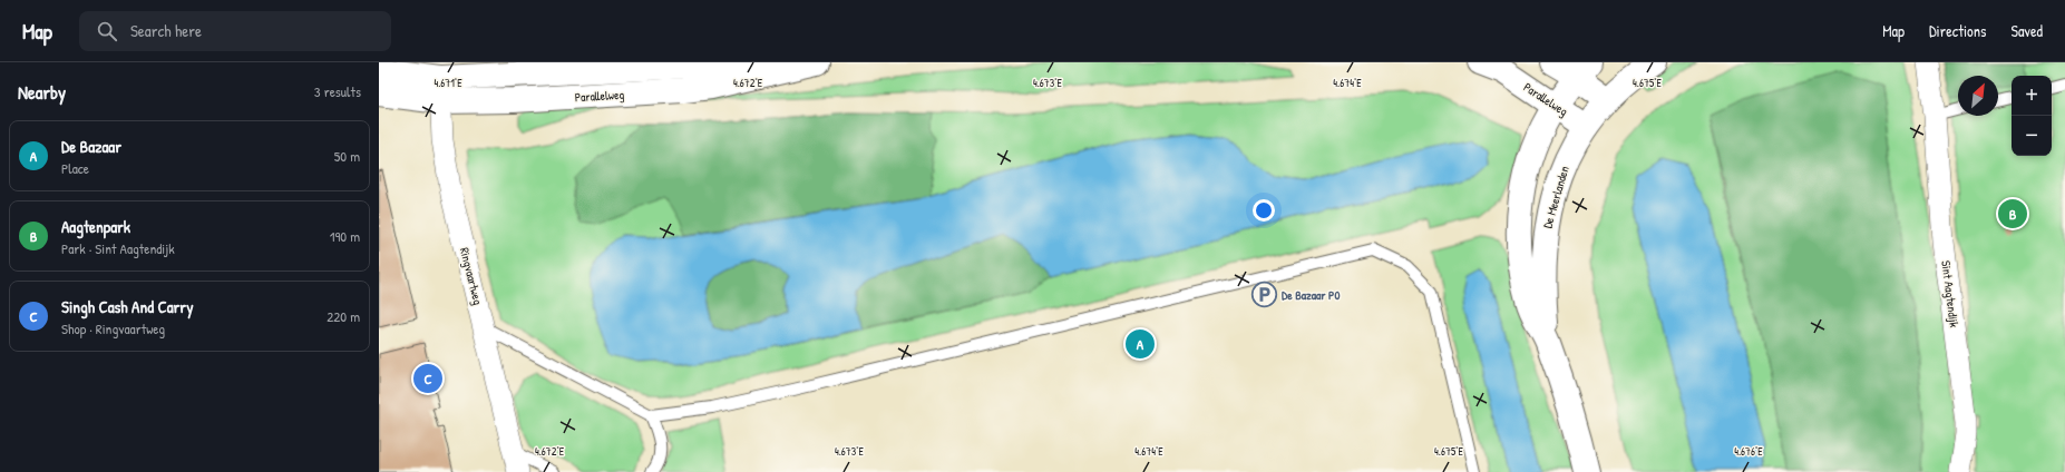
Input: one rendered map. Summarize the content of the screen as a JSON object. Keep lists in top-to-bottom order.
{
  "streets": {
    "main road": ["Parallelweg", "De Meerlanden"],
    "street": ["Ringvaartweg", "Sint Aagtendijk"]
  },
  "crossings": [
    ["Parallelweg", "De Meerlanden"],
    ["Parallelweg", "Ringvaartweg"]
  ],
  "places": {
    "parking": ["De Bazaar P0"]
  },
  "north": "top right",
  "page": {
    "header": "Map",
    "search": "Search here",
    "nav": ["Map", "Directions", "Saved"],
    "heading": ["Nearby", "3 results"],
    "map_buttons": ["+", "−"],
    "list": [
      {
        "mark": "A",
        "name": "De Bazaar",
        "note": "Place",
        "value": "50 m"
      },
      {
        "mark": "B",
        "name": "Aagtenpark",
        "note": "Park · Sint Aagtendijk",
        "value": "190 m"
      },
      {
        "mark": "C",
        "name": "Singh Cash And Carry",
        "note": "Shop · Ringvaartweg",
        "value": "220 m"
      }
    ],
    "pins": ["B", "A", "C"]
  },
  "coordinates": [
    "4.671°E",
    "4.672°E",
    "4.673°E",
    "4.674°E",
    "4.675°E",
    "4.676°E"
  ]
}
